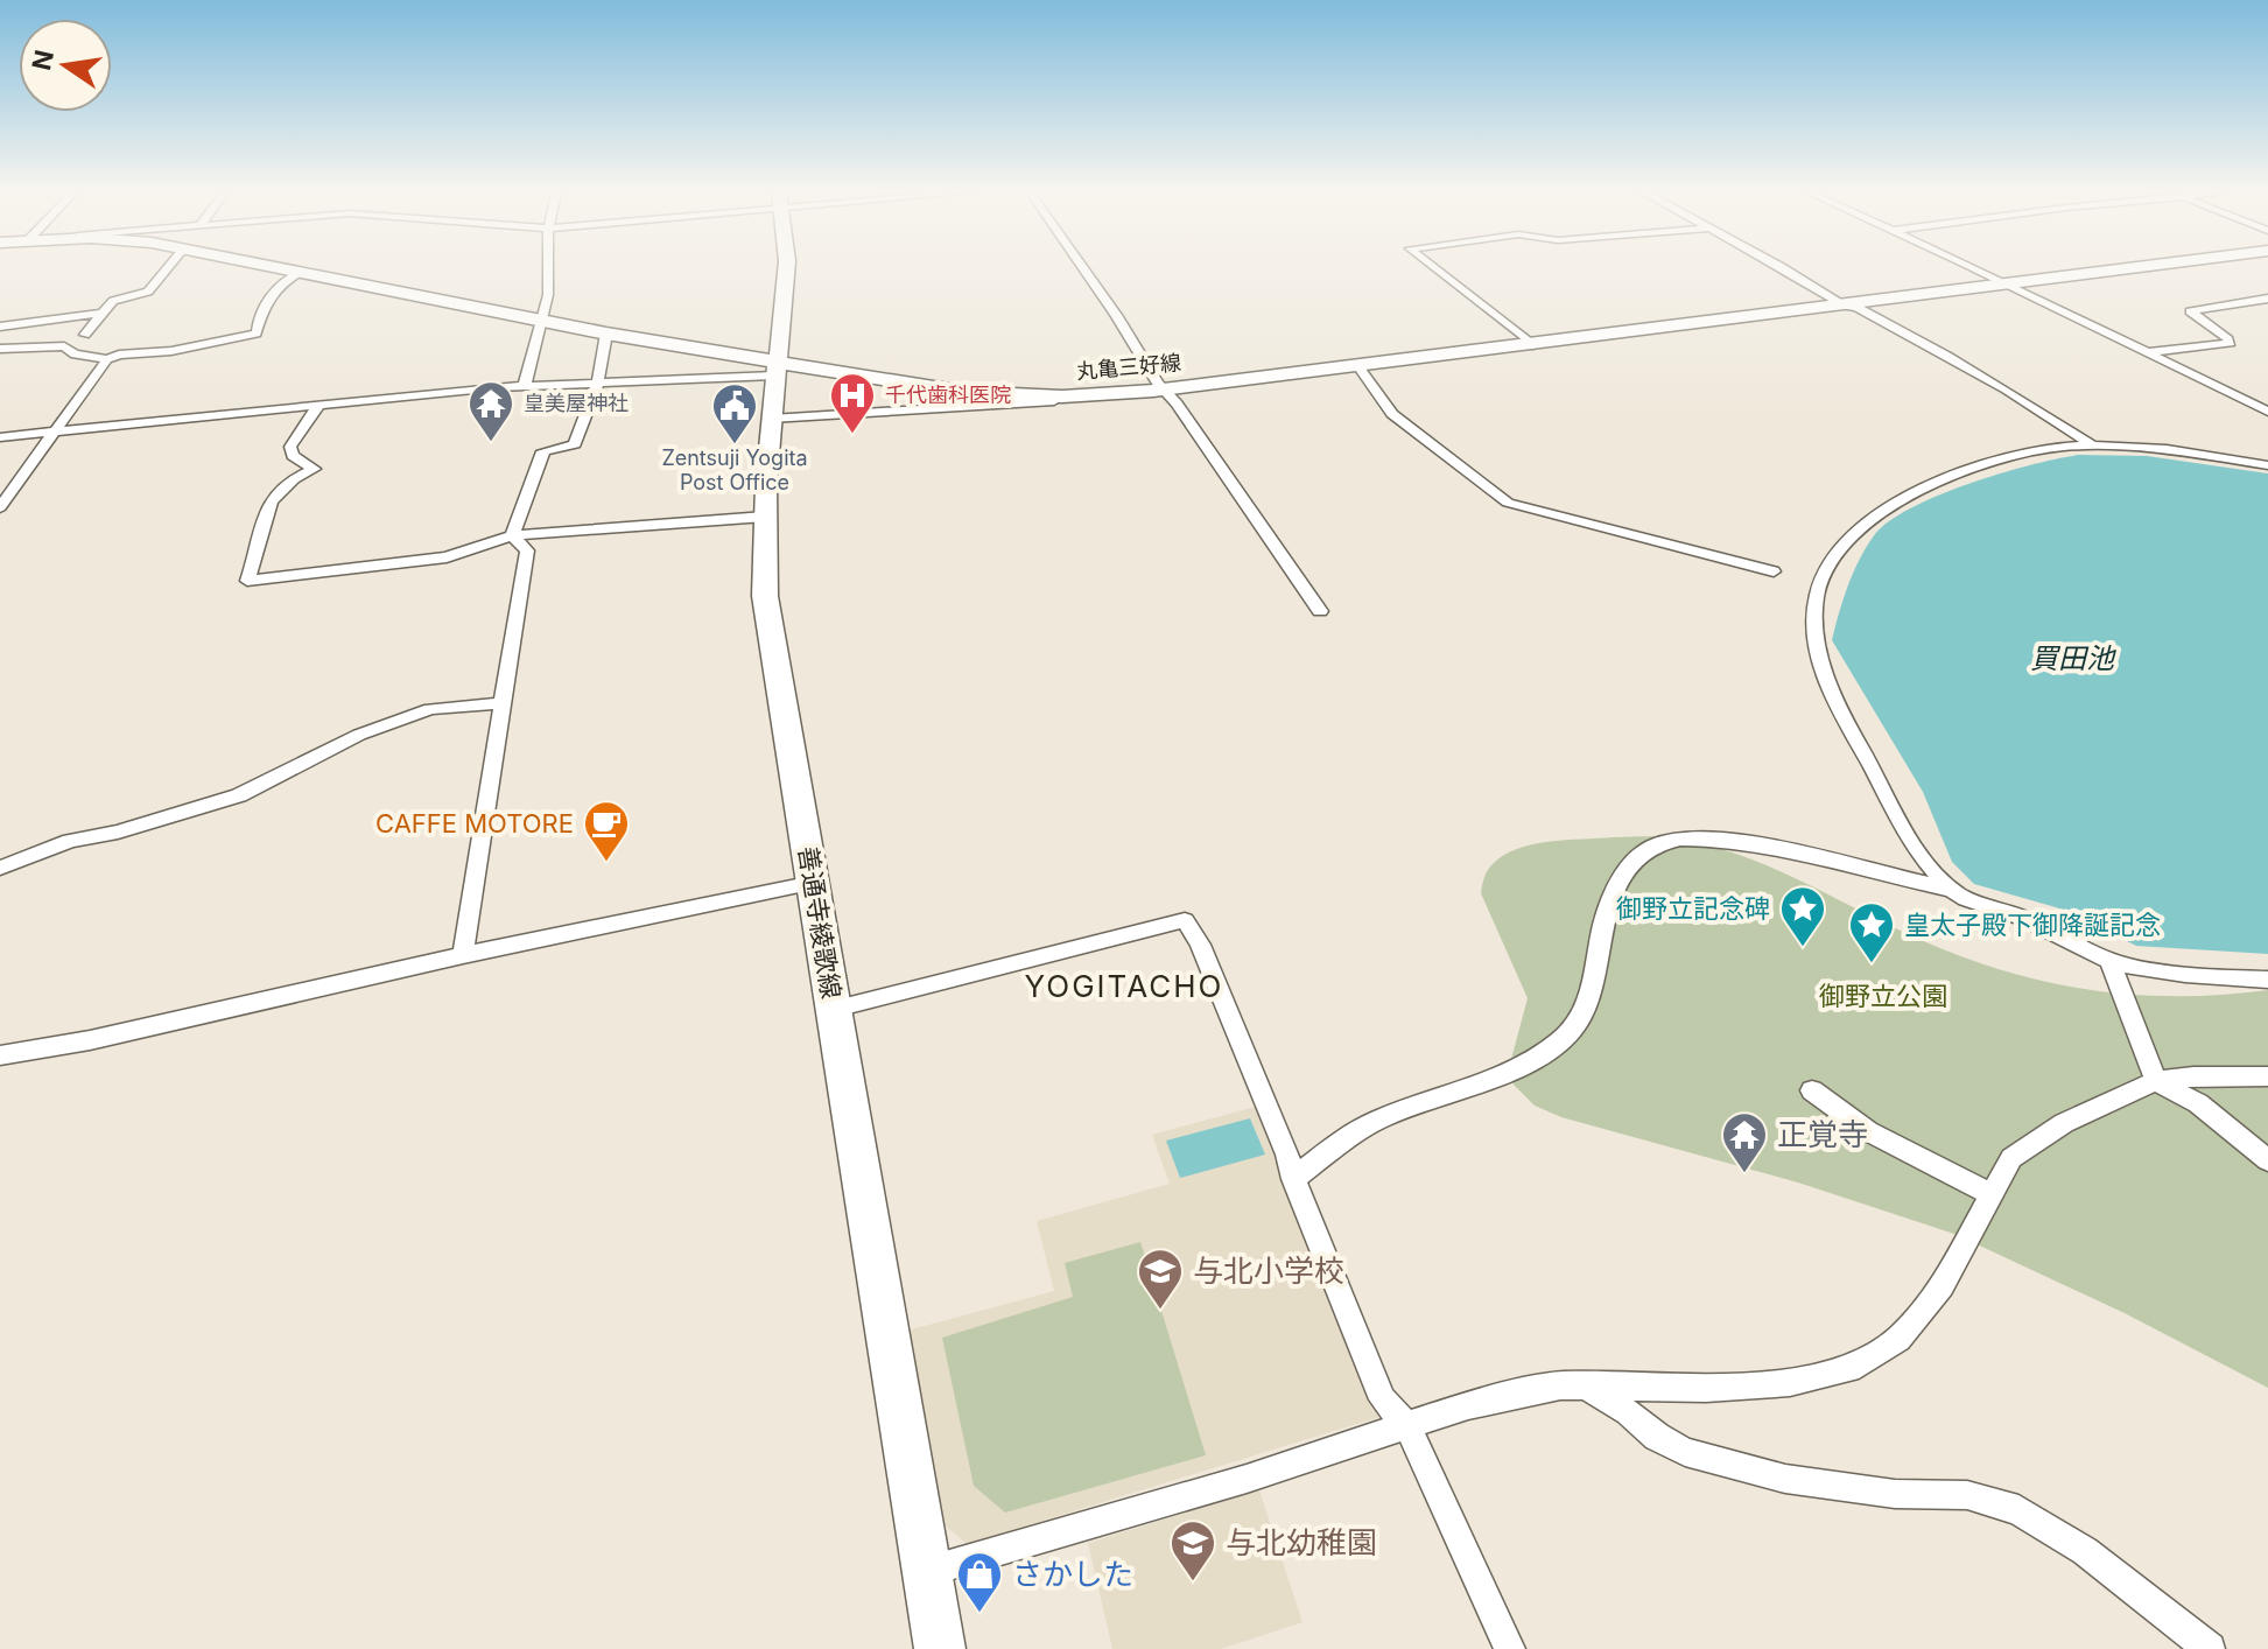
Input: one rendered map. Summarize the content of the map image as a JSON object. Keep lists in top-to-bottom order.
{
  "streets": {
    "main road": ["丸亀三好線", "善通寺綾歌線"]
  },
  "crossings": [
    ["丸亀三好線", "善通寺綾歌線"]
  ],
  "districts": ["YOGITACHO"],
  "water": ["買田池"],
  "parks": ["御野立公園"],
  "places": {
    "hospital": ["千代歯科医院"],
    "temple": ["皇美屋神社", "正覚寺"],
    "public building": ["Zentsuji Yogita Post Office"],
    "cafe": ["CAFFE MOTORE"],
    "place": ["御野立記念碑", "皇太子殿下御降誕記念"],
    "school or university": ["与北小学校", "与北幼稚園"],
    "shop": ["さかした"]
  },
  "north": "left"
}
